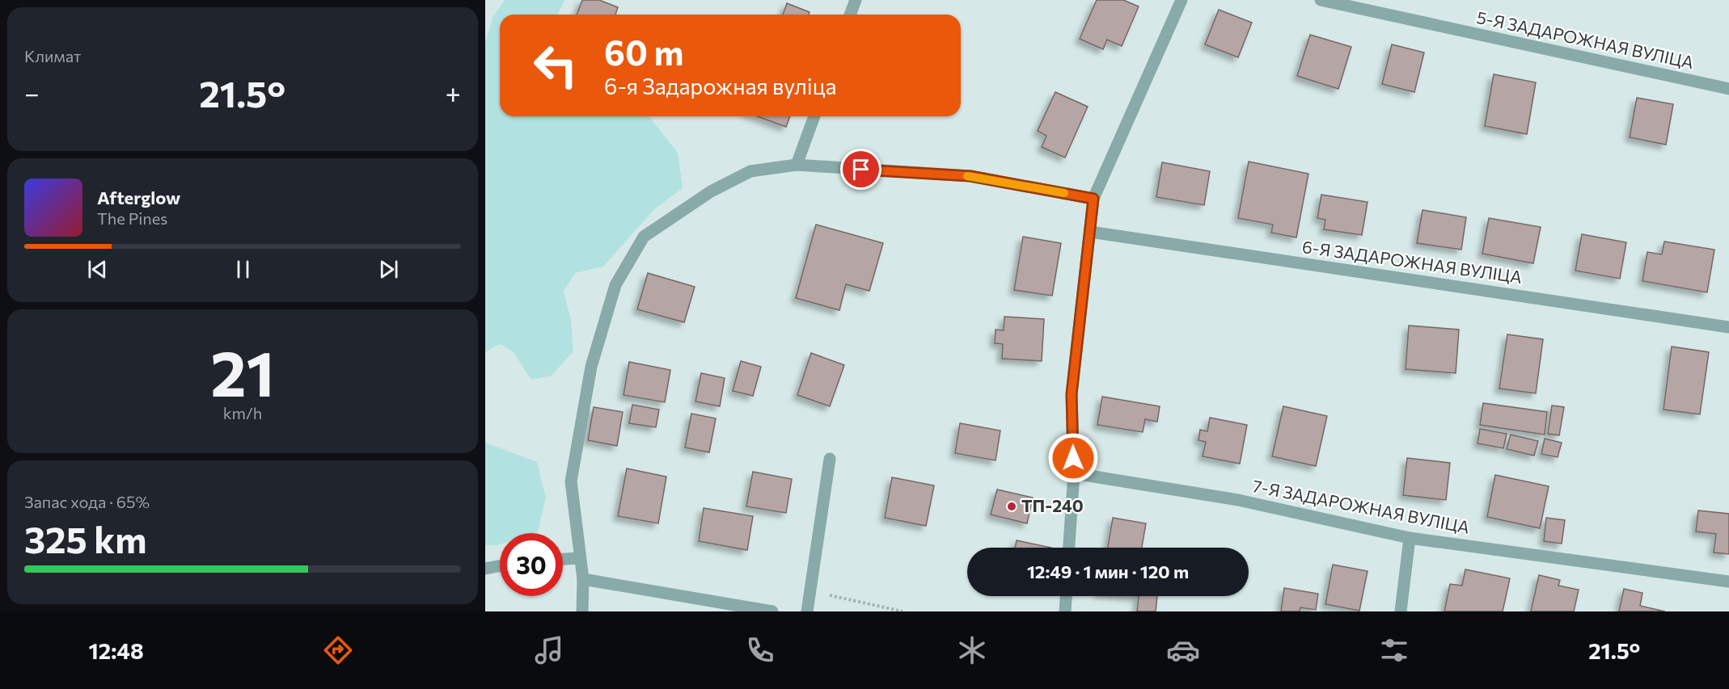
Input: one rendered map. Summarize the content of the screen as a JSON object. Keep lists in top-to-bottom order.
{
  "streets": {
    "street": ["5-Я ЗАДАРОЖНАЯ ВУЛІЦА", "6-Я ЗАДАРОЖНАЯ ВУЛІЦА", "7-Я ЗАДАРОЖНАЯ ВУЛІЦА"]
  },
  "places": ["ТП-240"],
  "page": {
    "tile": [
      "Климат",
      ["21", "km/h"],
      ["Запас хода · 65%", "325 km"]
    ],
    "turn": ["60 m", "6-я Задарожная вуліца"],
    "heat": ["−", "21.5°", "+"],
    "song": ["Afterglow", "The Pines"],
    "limit": "30",
    "trip": "12:49 · 1 мин · 120 m",
    "tabs": ["12:48", "21.5°"]
  }
}
